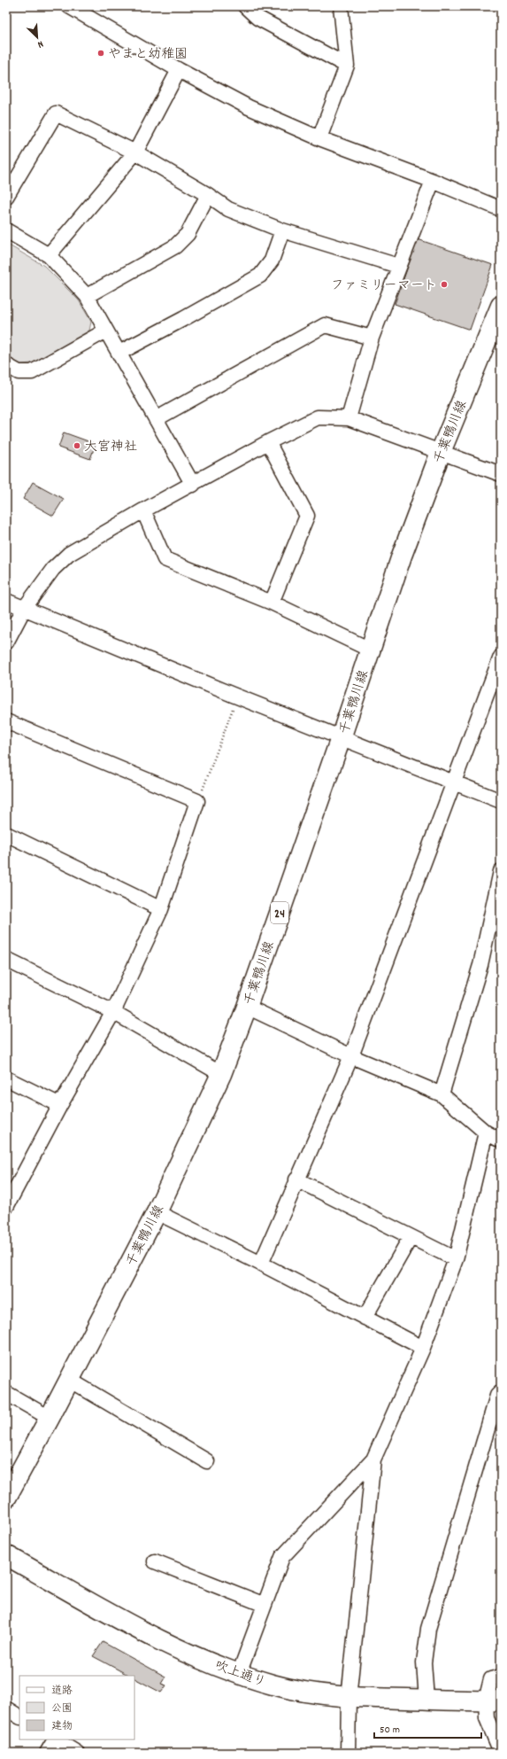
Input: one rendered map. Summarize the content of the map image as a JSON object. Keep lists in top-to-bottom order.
{
  "streets": {
    "main road": ["千葉鴨川線", "24", "吹上通り"]
  },
  "places": ["やまと幼稚園", "ファミリーマート", "大宮神社"],
  "legend": ["道路", "公園", "建物"],
  "scale_bar": "50 m",
  "north": "bottom right"
}
